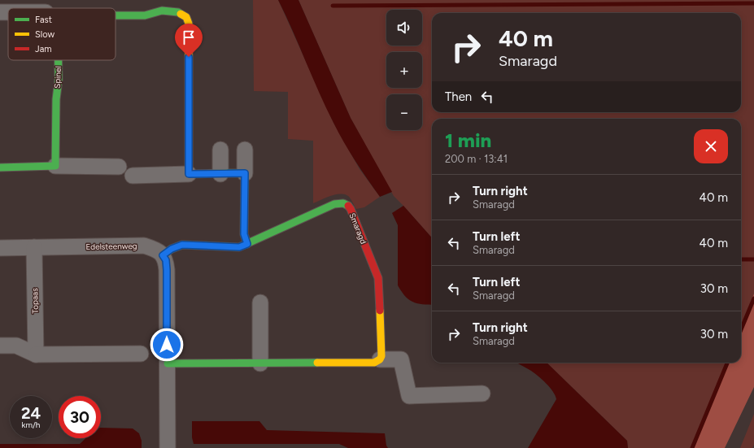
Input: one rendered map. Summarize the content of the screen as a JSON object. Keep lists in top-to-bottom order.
{
  "streets": {
    "street": [
      "Spinel",
      "Smaragd",
      "Edelsteenweg",
      "Topaas"
    ]
  },
  "crossings": [
    ["Smaragd", "Edelsteenweg"],
    ["Edelsteenweg", "Topaas"]
  ],
  "legend": ["Fast", "Slow", "Jam"],
  "page": {
    "map_buttons": ["+", "−"],
    "turn": ["40 m", "Smaragd"],
    "then": "Then",
    "heading": ["1 min", "200 m · 13:41"],
    "list": [
      {
        "name": "Turn right",
        "note": "Smaragd",
        "value": "40 m"
      },
      {
        "name": "Turn left",
        "note": "Smaragd",
        "value": "40 m"
      },
      {
        "name": "Turn left",
        "note": "Smaragd",
        "value": "30 m"
      },
      {
        "name": "Turn right",
        "note": "Smaragd",
        "value": "30 m"
      }
    ],
    "speed": "24 km/h",
    "limit": "30"
  }
}
